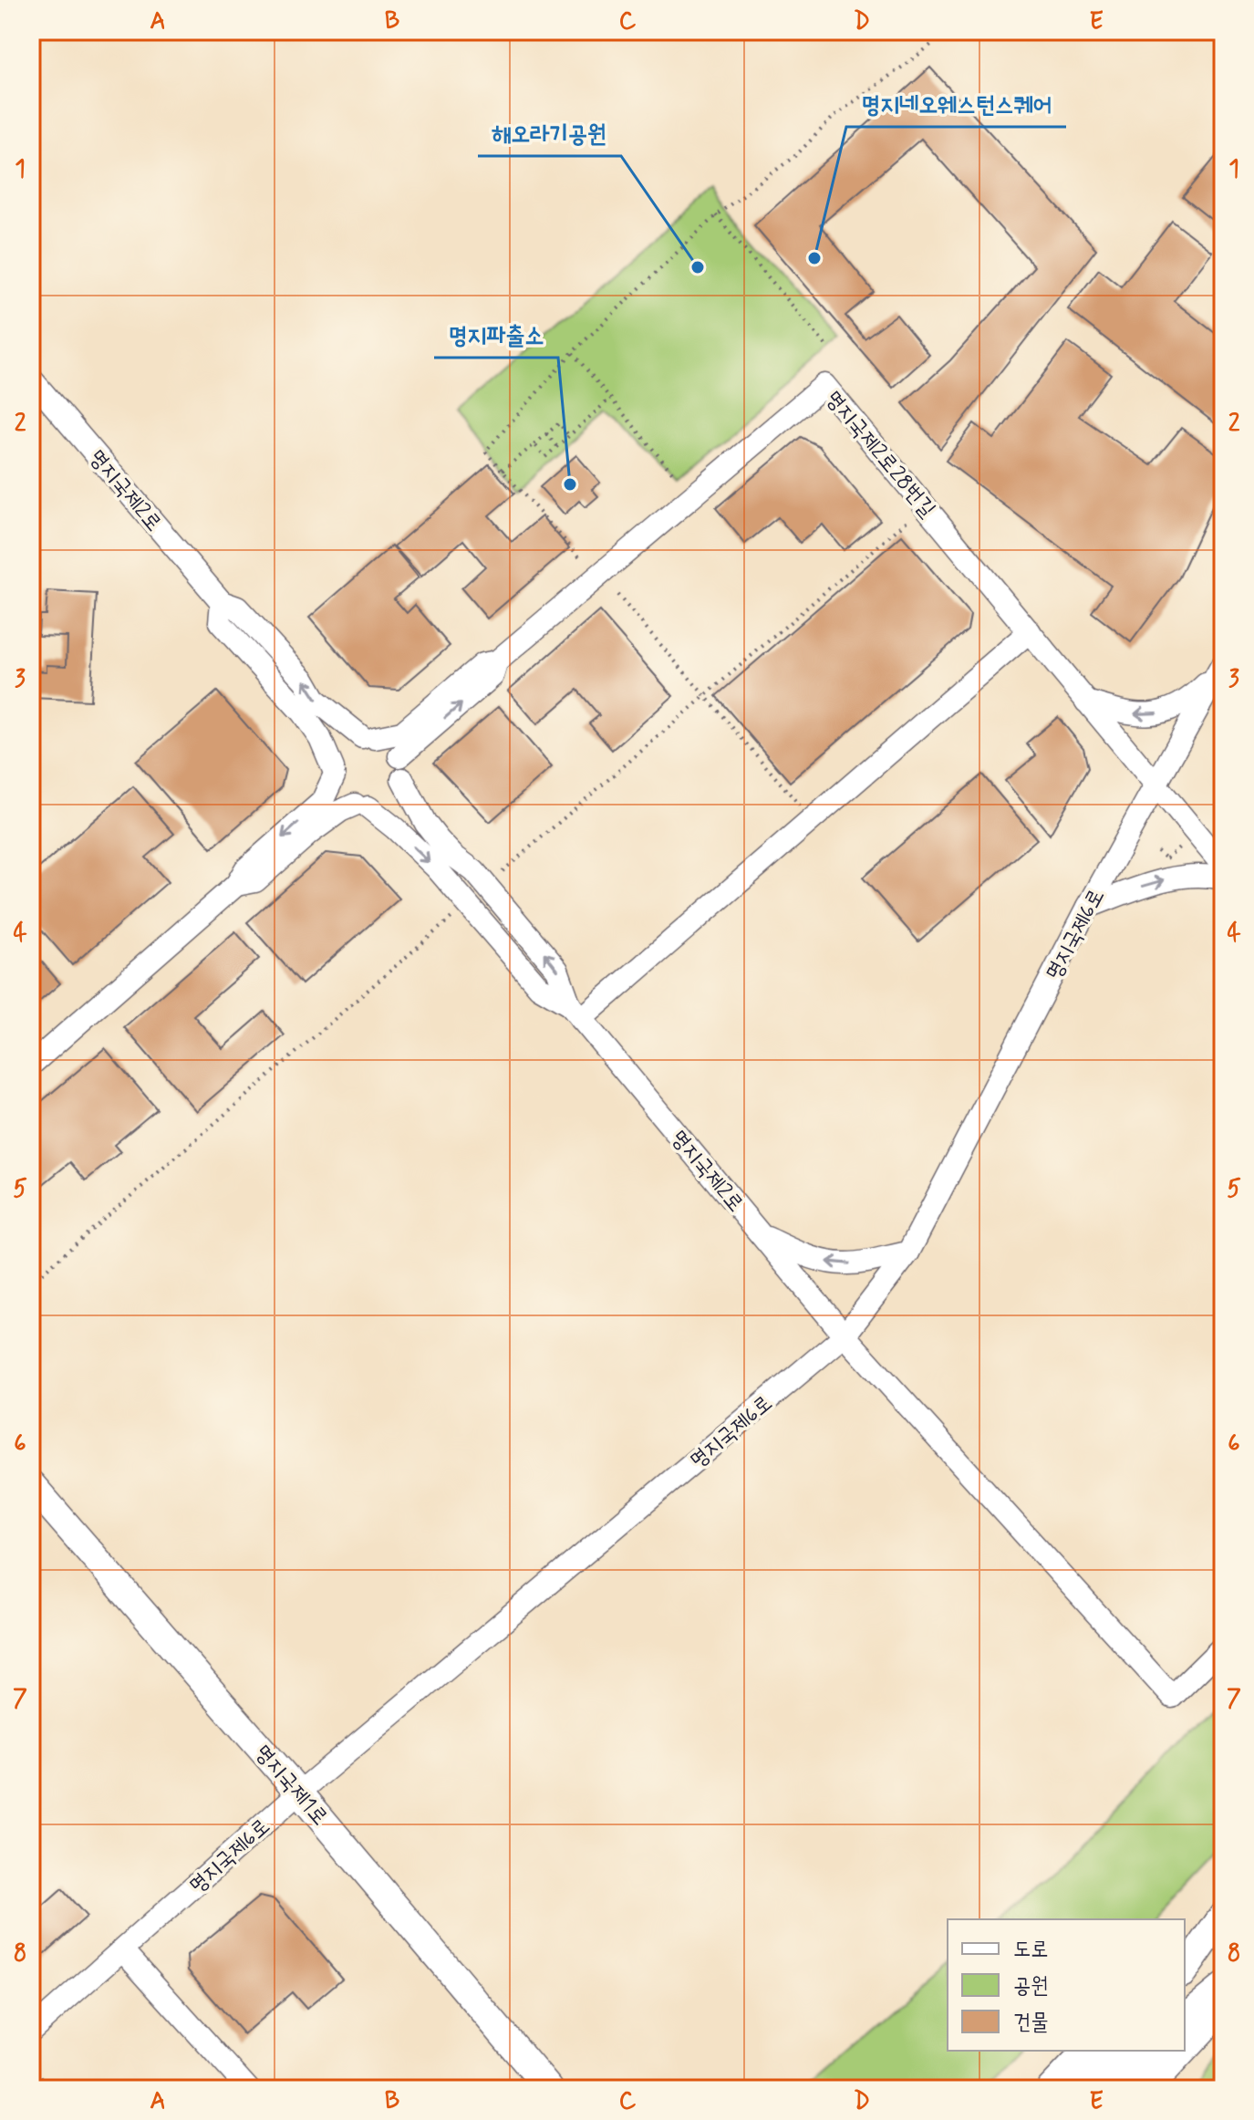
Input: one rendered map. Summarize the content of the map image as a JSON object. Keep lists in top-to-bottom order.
{
  "streets": {
    "main road": ["명지국제1로"],
    "street": ["명지국제2로28번길", "명지국제2로", "명지국제6로"]
  },
  "crossings": [
    ["명지국제2로28번길", "명지국제2로"],
    ["명지국제2로28번길", "명지국제6로"],
    ["명지국제2로", "명지국제6로"],
    ["명지국제6로", "명지국제1로"]
  ],
  "places": ["명지네오웨스턴스퀘어", "해오라기공원", "명지파출소"],
  "legend": ["도로", "공원", "건물"],
  "grid": {
    "columns": [
      "A",
      "B",
      "C",
      "D",
      "E"
    ],
    "rows": [
      "1",
      "2",
      "3",
      "4",
      "5",
      "6",
      "7",
      "8"
    ]
  }
}
